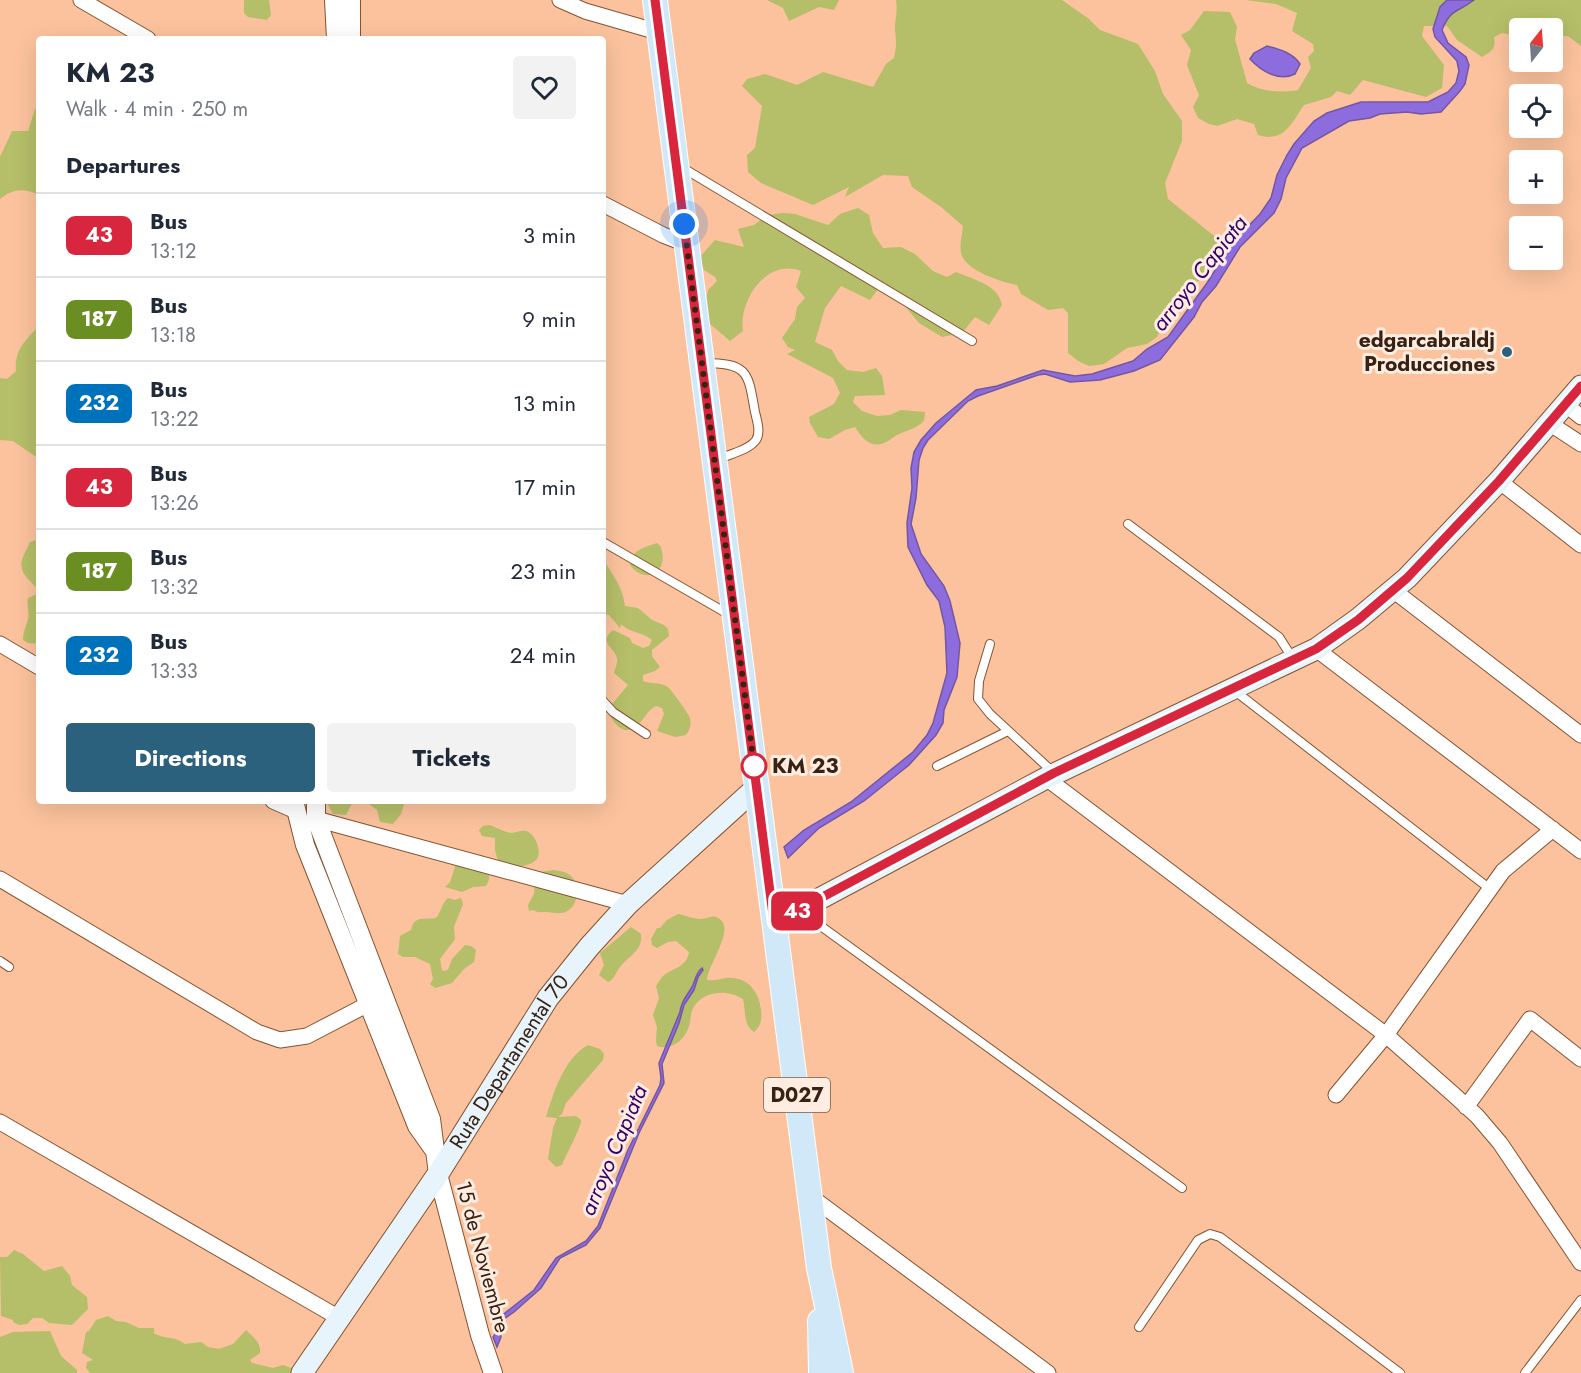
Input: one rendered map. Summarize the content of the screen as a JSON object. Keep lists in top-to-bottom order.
{
  "streets": {
    "main road": ["Ruta Departamental 70", "D027"],
    "street": ["15 de Noviembre"]
  },
  "crossings": [
    ["Ruta Departamental 70", "D027"],
    ["Ruta Departamental 70", "15 de Noviembre"]
  ],
  "water": ["arroyo Capiata"],
  "places": ["edgarcabraldj Producciones", "KM 23"],
  "lines": ["bus line 43"],
  "north": "top",
  "page": {
    "on_map": "43",
    "map_buttons": ["+", "−"],
    "heading": [
      ["KM 23", "Walk · 4 min · 250 m"],
      "Departures"
    ],
    "list": [
      {
        "mark": "43",
        "name": "Bus",
        "note": "13:12",
        "value": "3 min"
      },
      {
        "mark": "187",
        "name": "Bus",
        "note": "13:18",
        "value": "9 min"
      },
      {
        "mark": "232",
        "name": "Bus",
        "note": "13:22",
        "value": "13 min"
      },
      {
        "mark": "43",
        "name": "Bus",
        "note": "13:26",
        "value": "17 min"
      },
      {
        "mark": "187",
        "name": "Bus",
        "note": "13:32",
        "value": "23 min"
      },
      {
        "mark": "232",
        "name": "Bus",
        "note": "13:33",
        "value": "24 min"
      }
    ],
    "buttons": ["Directions", "Tickets"]
  }
}
